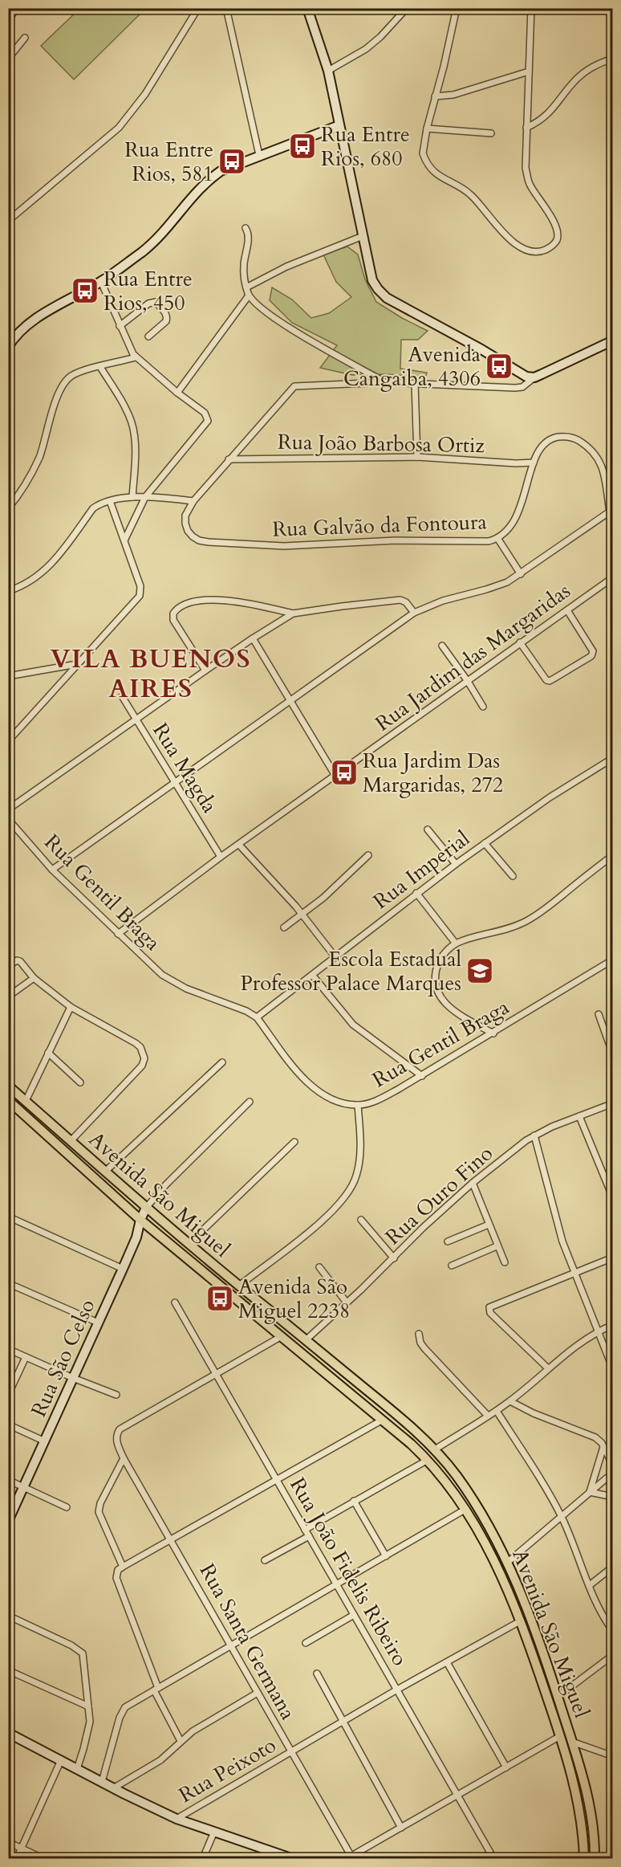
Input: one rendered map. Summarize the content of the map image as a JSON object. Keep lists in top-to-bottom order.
{
  "streets": {
    "main road": ["Avenida São Miguel", "Rua São Celso"],
    "street": [
      "Rua João Barbosa Ortiz",
      "Rua Galvão da Fontoura",
      "Rua Jardim das Margaridas",
      "Rua Magda",
      "Rua Imperial",
      "Rua Gentil Braga",
      "Rua Ouro Fino",
      "Rua João Fidelis Ribeiro",
      "Rua Santa Germana",
      "Rua Peixoto"
    ]
  },
  "crossings": [
    ["Rua João Barbosa Ortiz", "Rua Galvão da Fontoura"],
    ["Rua Jardim das Margaridas", "Rua Magda"],
    ["Rua Jardim das Margaridas", "Rua Gentil Braga"],
    ["Rua Imperial", "Rua Gentil Braga"],
    ["Avenida São Miguel", "Rua Ouro Fino"],
    ["Avenida São Miguel", "Rua São Celso"],
    ["Avenida São Miguel", "Rua Peixoto"],
    ["Rua João Fidelis Ribeiro", "Rua Santa Germana"],
    ["Rua João Fidelis Ribeiro", "Rua Peixoto"],
    ["Rua Santa Germana", "Rua Peixoto"]
  ],
  "districts": ["VILA BUENOS AIRES"],
  "places": {
    "bus stop": [
      "Rua Entre Rios, 680",
      "Rua Entre Rios, 581",
      "Rua Entre Rios, 450",
      "Avenida Cangaiba, 4306",
      "Rua Jardim Das Margaridas, 272",
      "Avenida São Miguel 2238"
    ],
    "school or university": ["Escola Estadual Professor Palace Marques"]
  }
}
